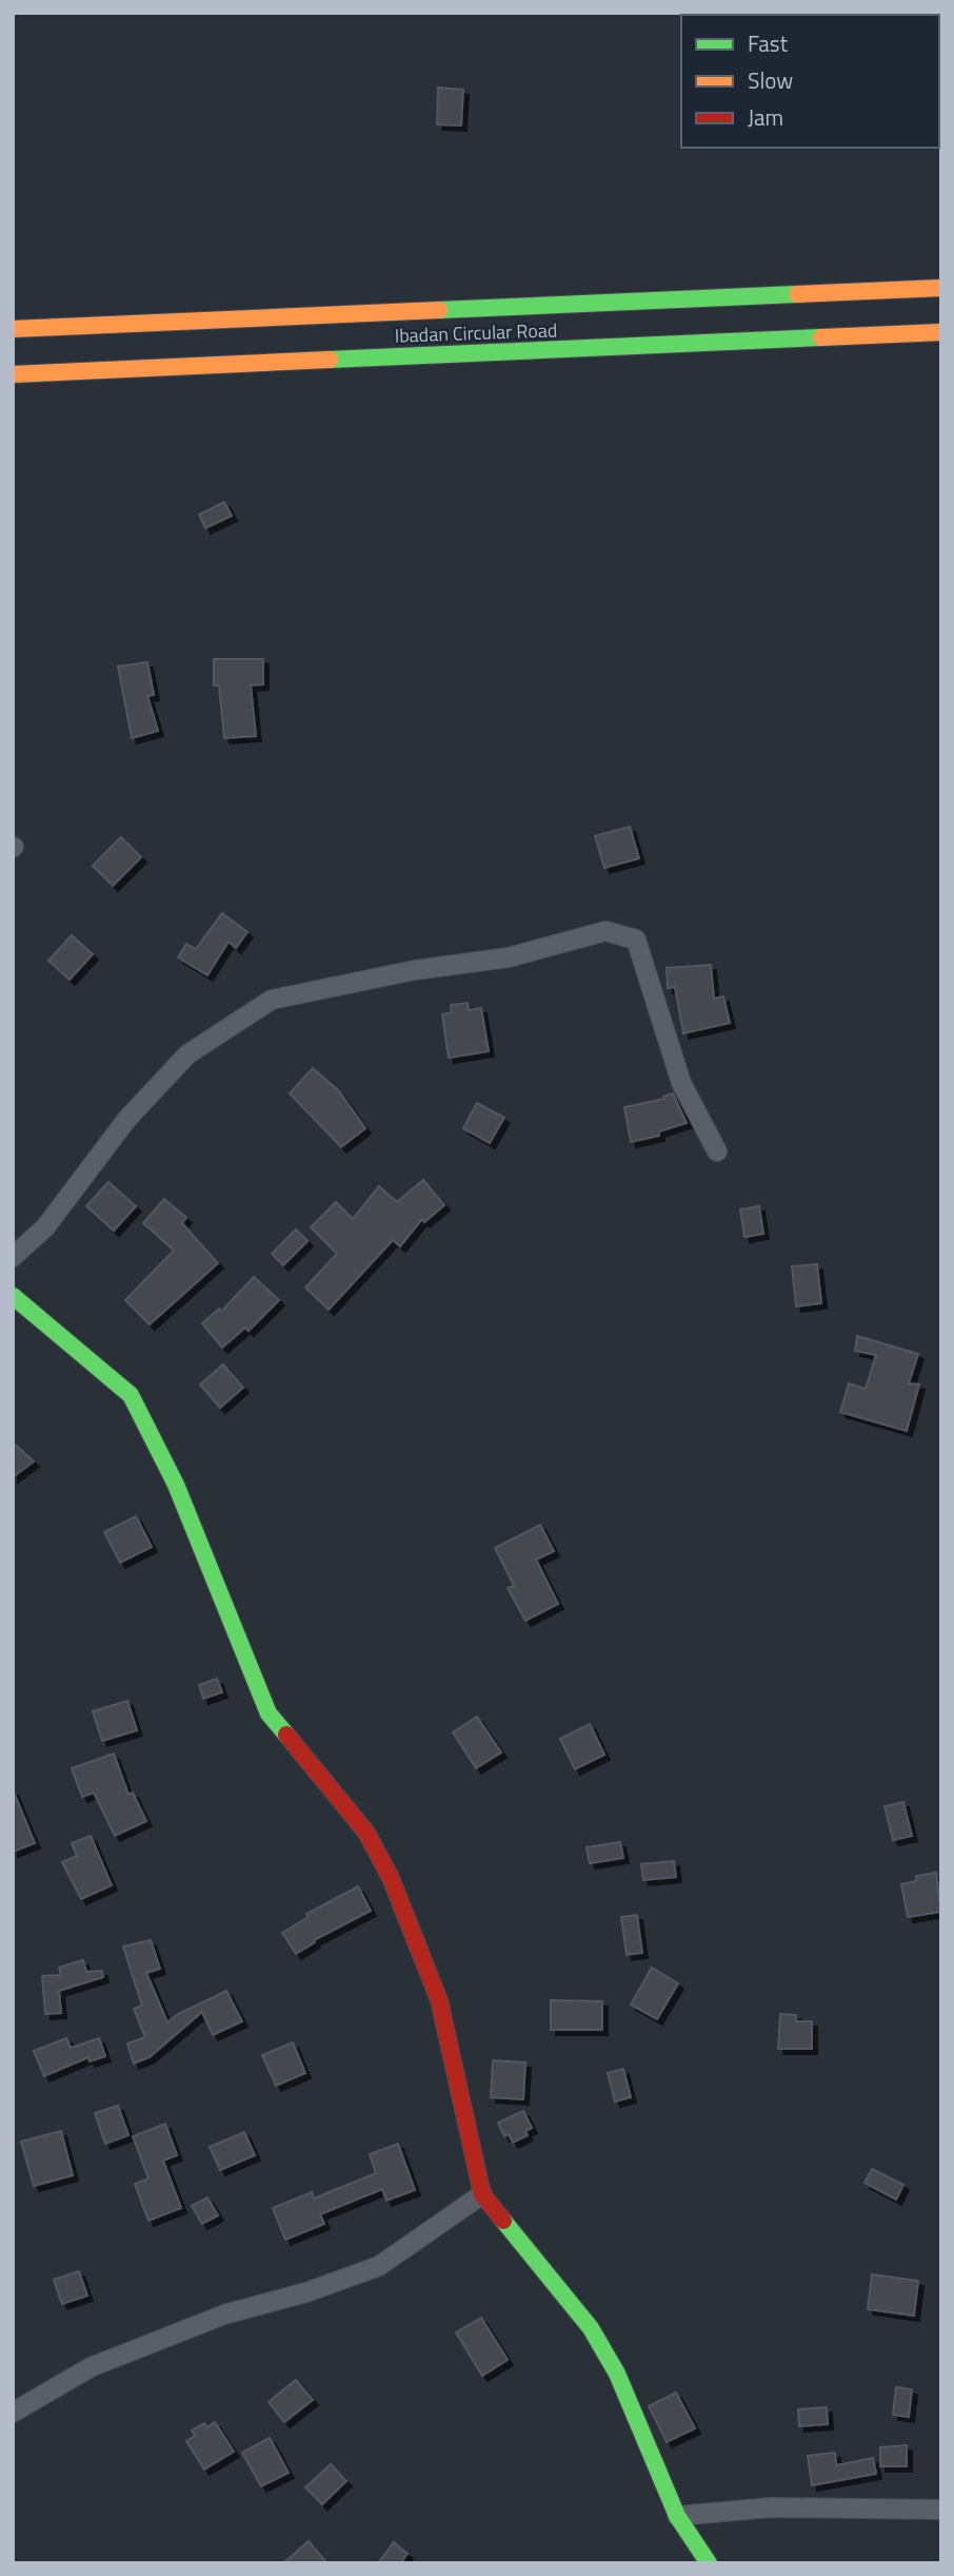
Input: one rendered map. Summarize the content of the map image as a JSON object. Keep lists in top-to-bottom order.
{
  "streets": {
    "main road": ["Ibadan Circular Road"]
  },
  "legend": ["Fast", "Slow", "Jam"]
}
